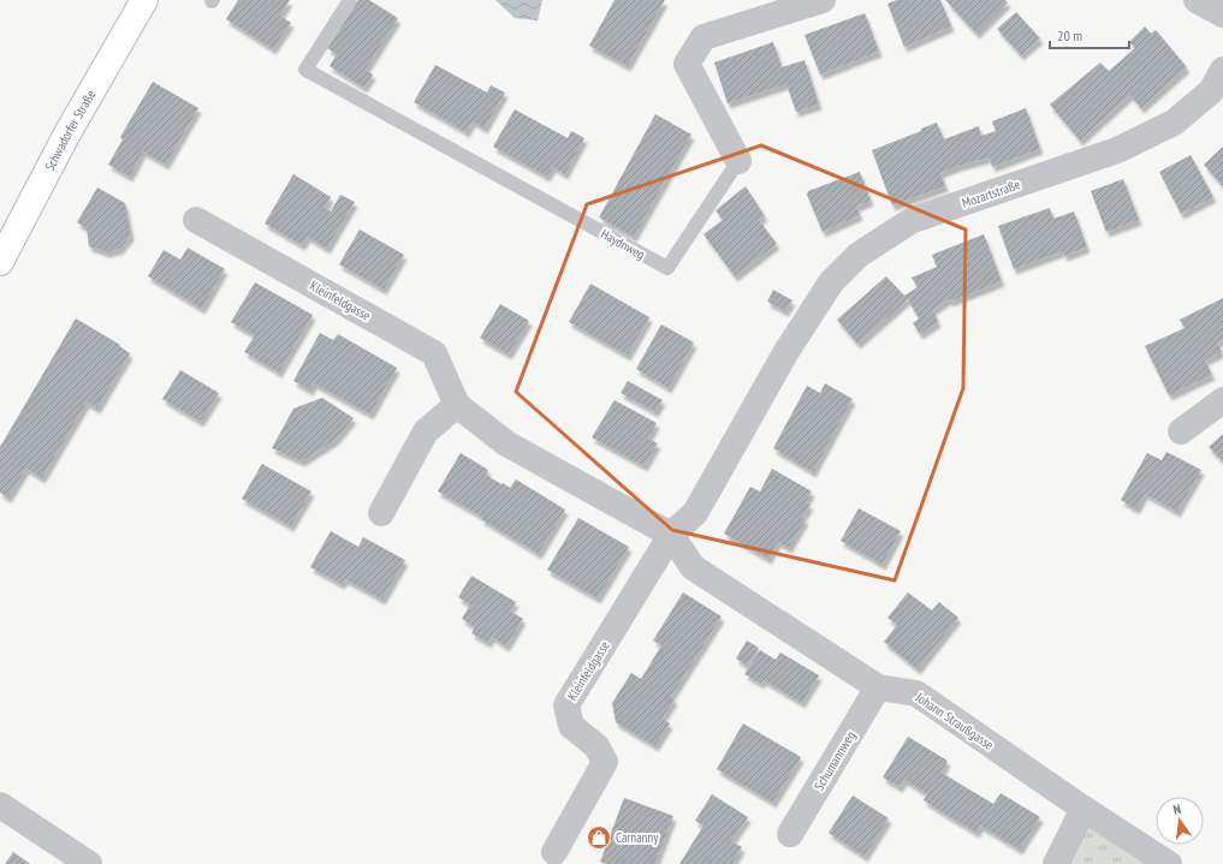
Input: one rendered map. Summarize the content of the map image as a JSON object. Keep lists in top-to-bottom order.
{
  "streets": {
    "main road": ["Schwadorfer Straße"],
    "street": [
      "Mozartstraße",
      "Haydnweg",
      "Kleinfeldgasse",
      "Johann Straußgasse",
      "Schumannweg"
    ]
  },
  "crossings": [
    ["Mozartstraße", "Kleinfeldgasse"],
    ["Kleinfeldgasse", "Johann Straußgasse"],
    ["Johann Straußgasse", "Schumannweg"]
  ],
  "places": {
    "shop": ["Carnanny"]
  },
  "scale_bar": "20 m",
  "north": "top"
}
